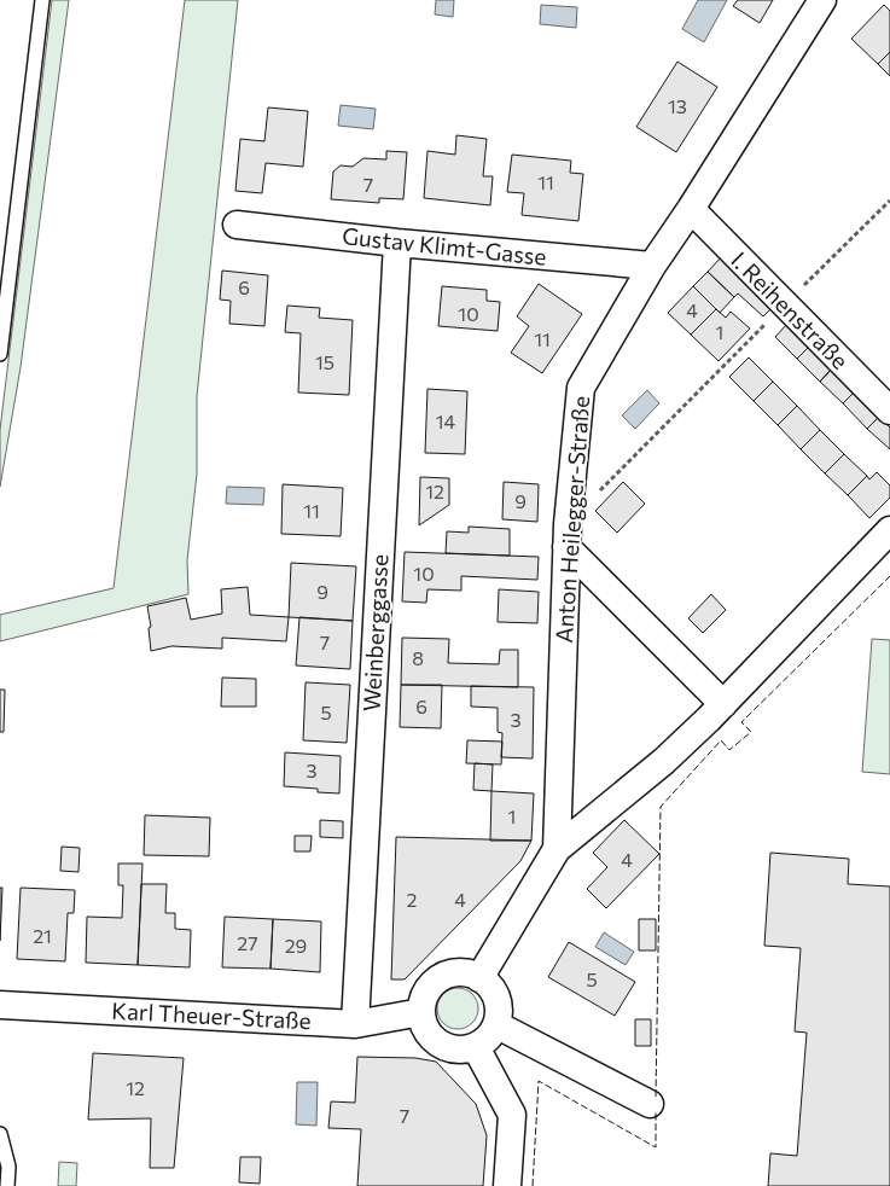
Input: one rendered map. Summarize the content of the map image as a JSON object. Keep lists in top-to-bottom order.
{
  "streets": {
    "street": [
      "Gustav Klimt-Gasse",
      "I. Reihenstraße",
      "Anton Heilegger-Straße",
      "Weinberggasse",
      "Karl Theuer-Straße"
    ]
  },
  "crossings": [
    ["Gustav Klimt-Gasse", "Anton Heilegger-Straße"],
    ["Gustav Klimt-Gasse", "Weinberggasse"],
    ["I. Reihenstraße", "Anton Heilegger-Straße"],
    ["Anton Heilegger-Straße", "Karl Theuer-Straße"],
    ["Weinberggasse", "Karl Theuer-Straße"]
  ],
  "house_numbers": [
    "13",
    "11",
    "7",
    "6",
    "4",
    "10",
    "1",
    "11",
    "15",
    "14",
    "12",
    "9",
    "11",
    "10",
    "9",
    "7",
    "8",
    "6",
    "5",
    "3",
    "3",
    "1",
    "4",
    "2",
    "4",
    "21",
    "27",
    "29",
    "5",
    "12",
    "7"
  ]
}
